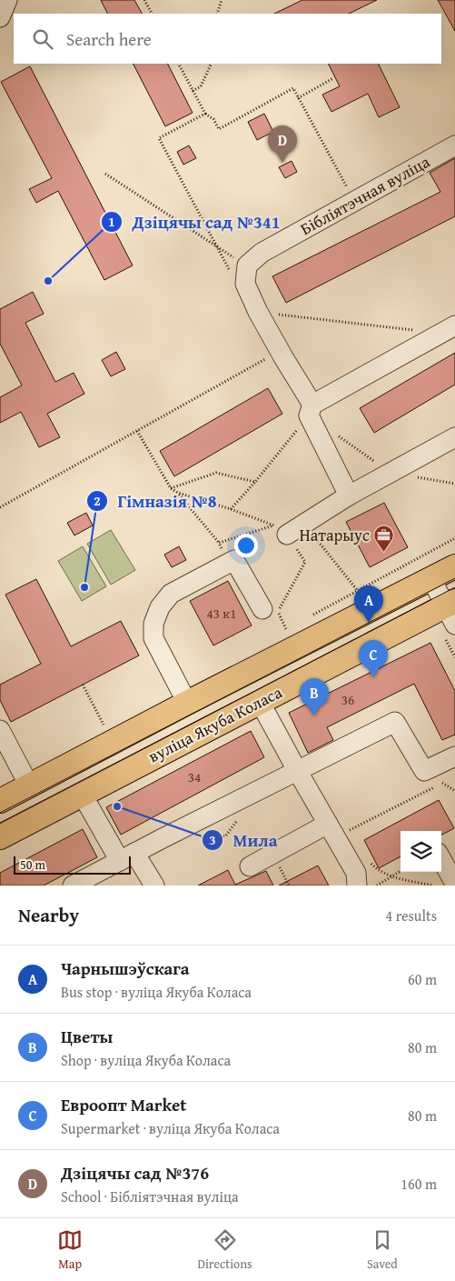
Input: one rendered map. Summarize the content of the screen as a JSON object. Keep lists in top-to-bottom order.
{
  "streets": {
    "main road": ["вуліца Якуба Коласа"],
    "street": ["Бібліятэчная вуліца"]
  },
  "places": {
    "other": ["Дзіцячы сад №341", "Гімназія №8", "Мила"],
    "office": ["Натарыус"]
  },
  "house_numbers": ["43 к1", "36", "34"],
  "scale_bar": "50 m",
  "page": {
    "search": "Search here",
    "pins": [
      "D",
      "A",
      "C",
      "B"
    ],
    "scale": "50 m",
    "heading": ["Nearby", "4 results"],
    "list": [
      {
        "mark": "A",
        "name": "Чарнышэўскага",
        "note": "Bus stop · вуліца Якуба Коласа",
        "value": "60 m"
      },
      {
        "mark": "B",
        "name": "Цветы",
        "note": "Shop · вуліца Якуба Коласа",
        "value": "80 m"
      },
      {
        "mark": "C",
        "name": "Евроопт Market",
        "note": "Supermarket · вуліца Якуба Коласа",
        "value": "80 m"
      },
      {
        "mark": "D",
        "name": "Дзіцячы сад №376",
        "note": "School · Бібліятэчная вуліца",
        "value": "160 m"
      }
    ],
    "nav": ["Map", "Directions", "Saved"]
  }
}
